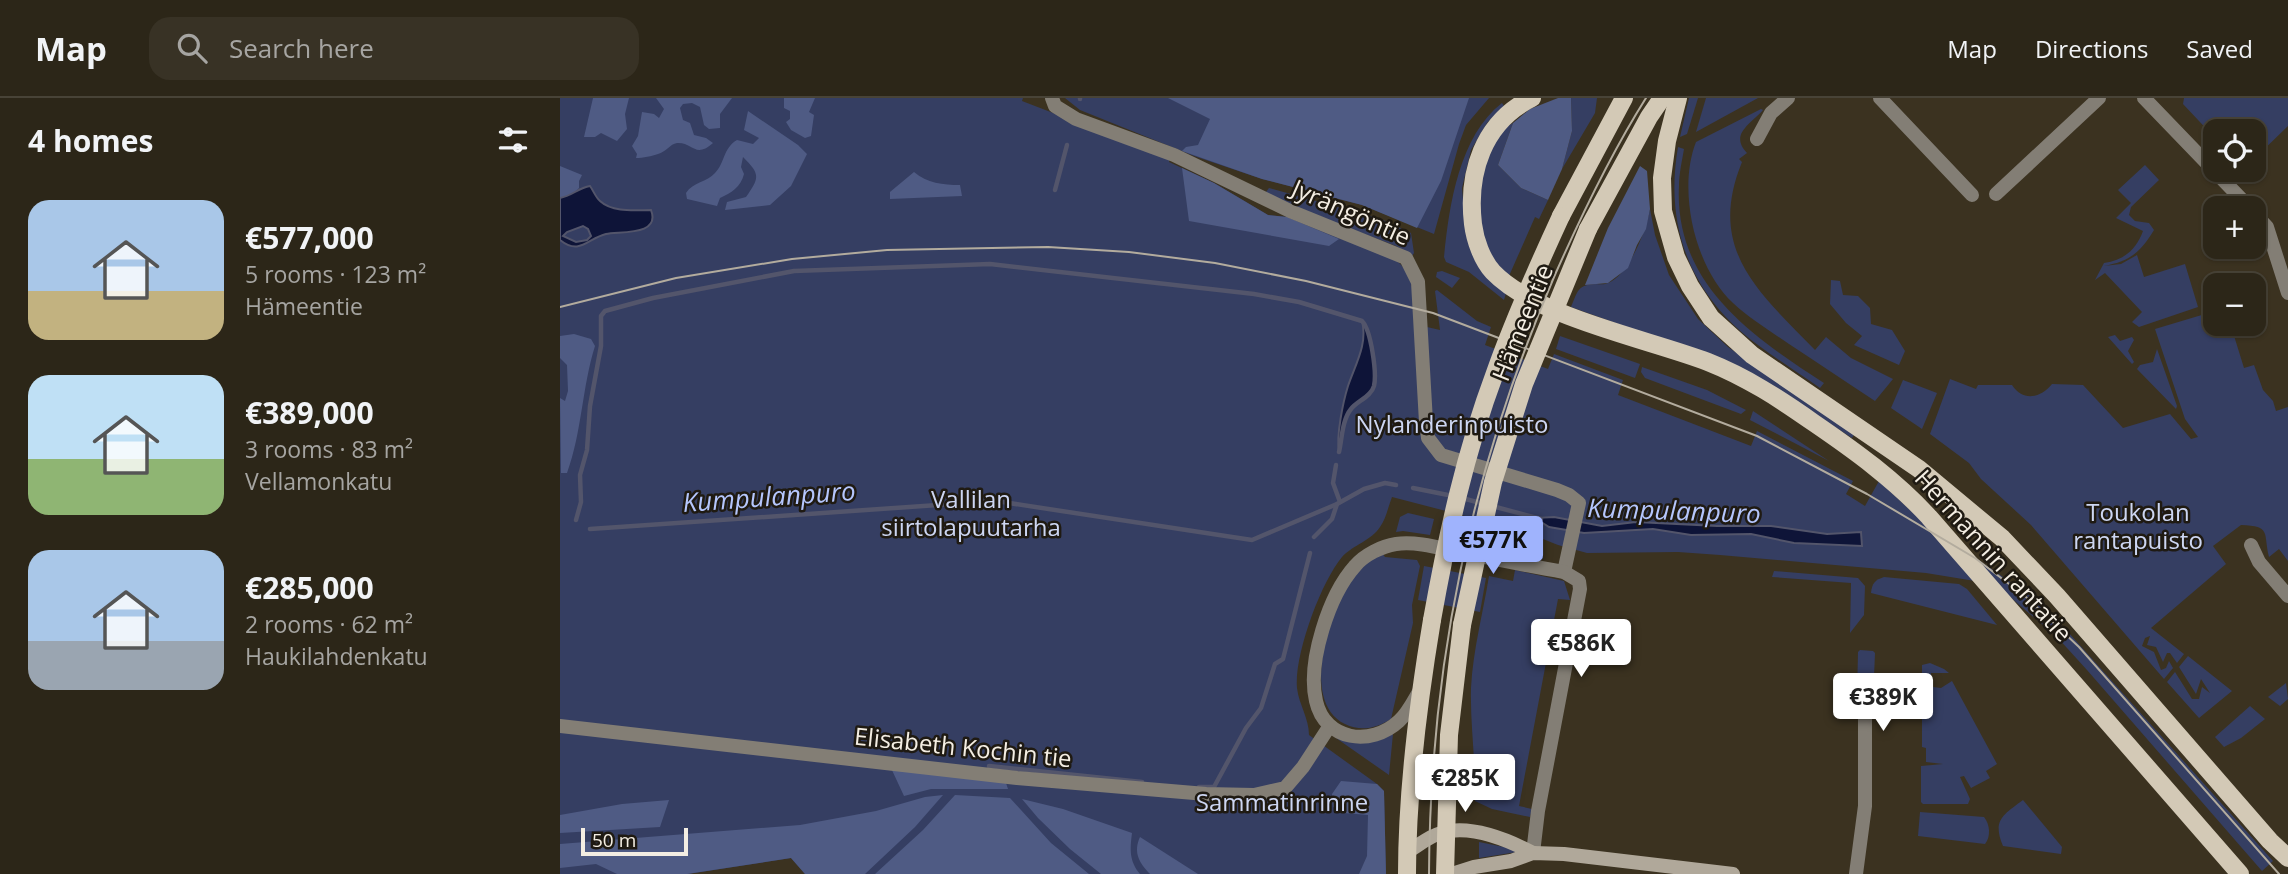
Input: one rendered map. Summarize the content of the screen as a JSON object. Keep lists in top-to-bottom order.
{
  "streets": {
    "main road": ["Hämeentie", "Hermannin rantatie"],
    "street": ["Jyrängöntie", "Elisabeth Kochin tie"]
  },
  "water": ["Kumpulanpuro"],
  "parks": [
    "Nylanderinpuisto",
    "Vallilan siirtolapuutarha",
    "Toukolan rantapuisto",
    "Sammatinrinne"
  ],
  "scale_bar": "50 m",
  "page": {
    "header": "Map",
    "search": "Search here",
    "nav": ["Map", "Directions", "Saved"],
    "heading": "4 homes",
    "map_buttons": ["+", "−"],
    "list": [
      {
        "name": "€577,000",
        "note": "5 rooms · 123 m² · Hämeentie"
      },
      {
        "name": "€389,000",
        "note": "3 rooms · 83 m² · Vellamonkatu"
      },
      {
        "name": "€285,000",
        "note": "2 rooms · 62 m² · Haukilahdenkatu"
      }
    ],
    "price": [
      "€577K",
      "€586K",
      "€389K",
      "€285K"
    ],
    "scale": "50 m"
  }
}
